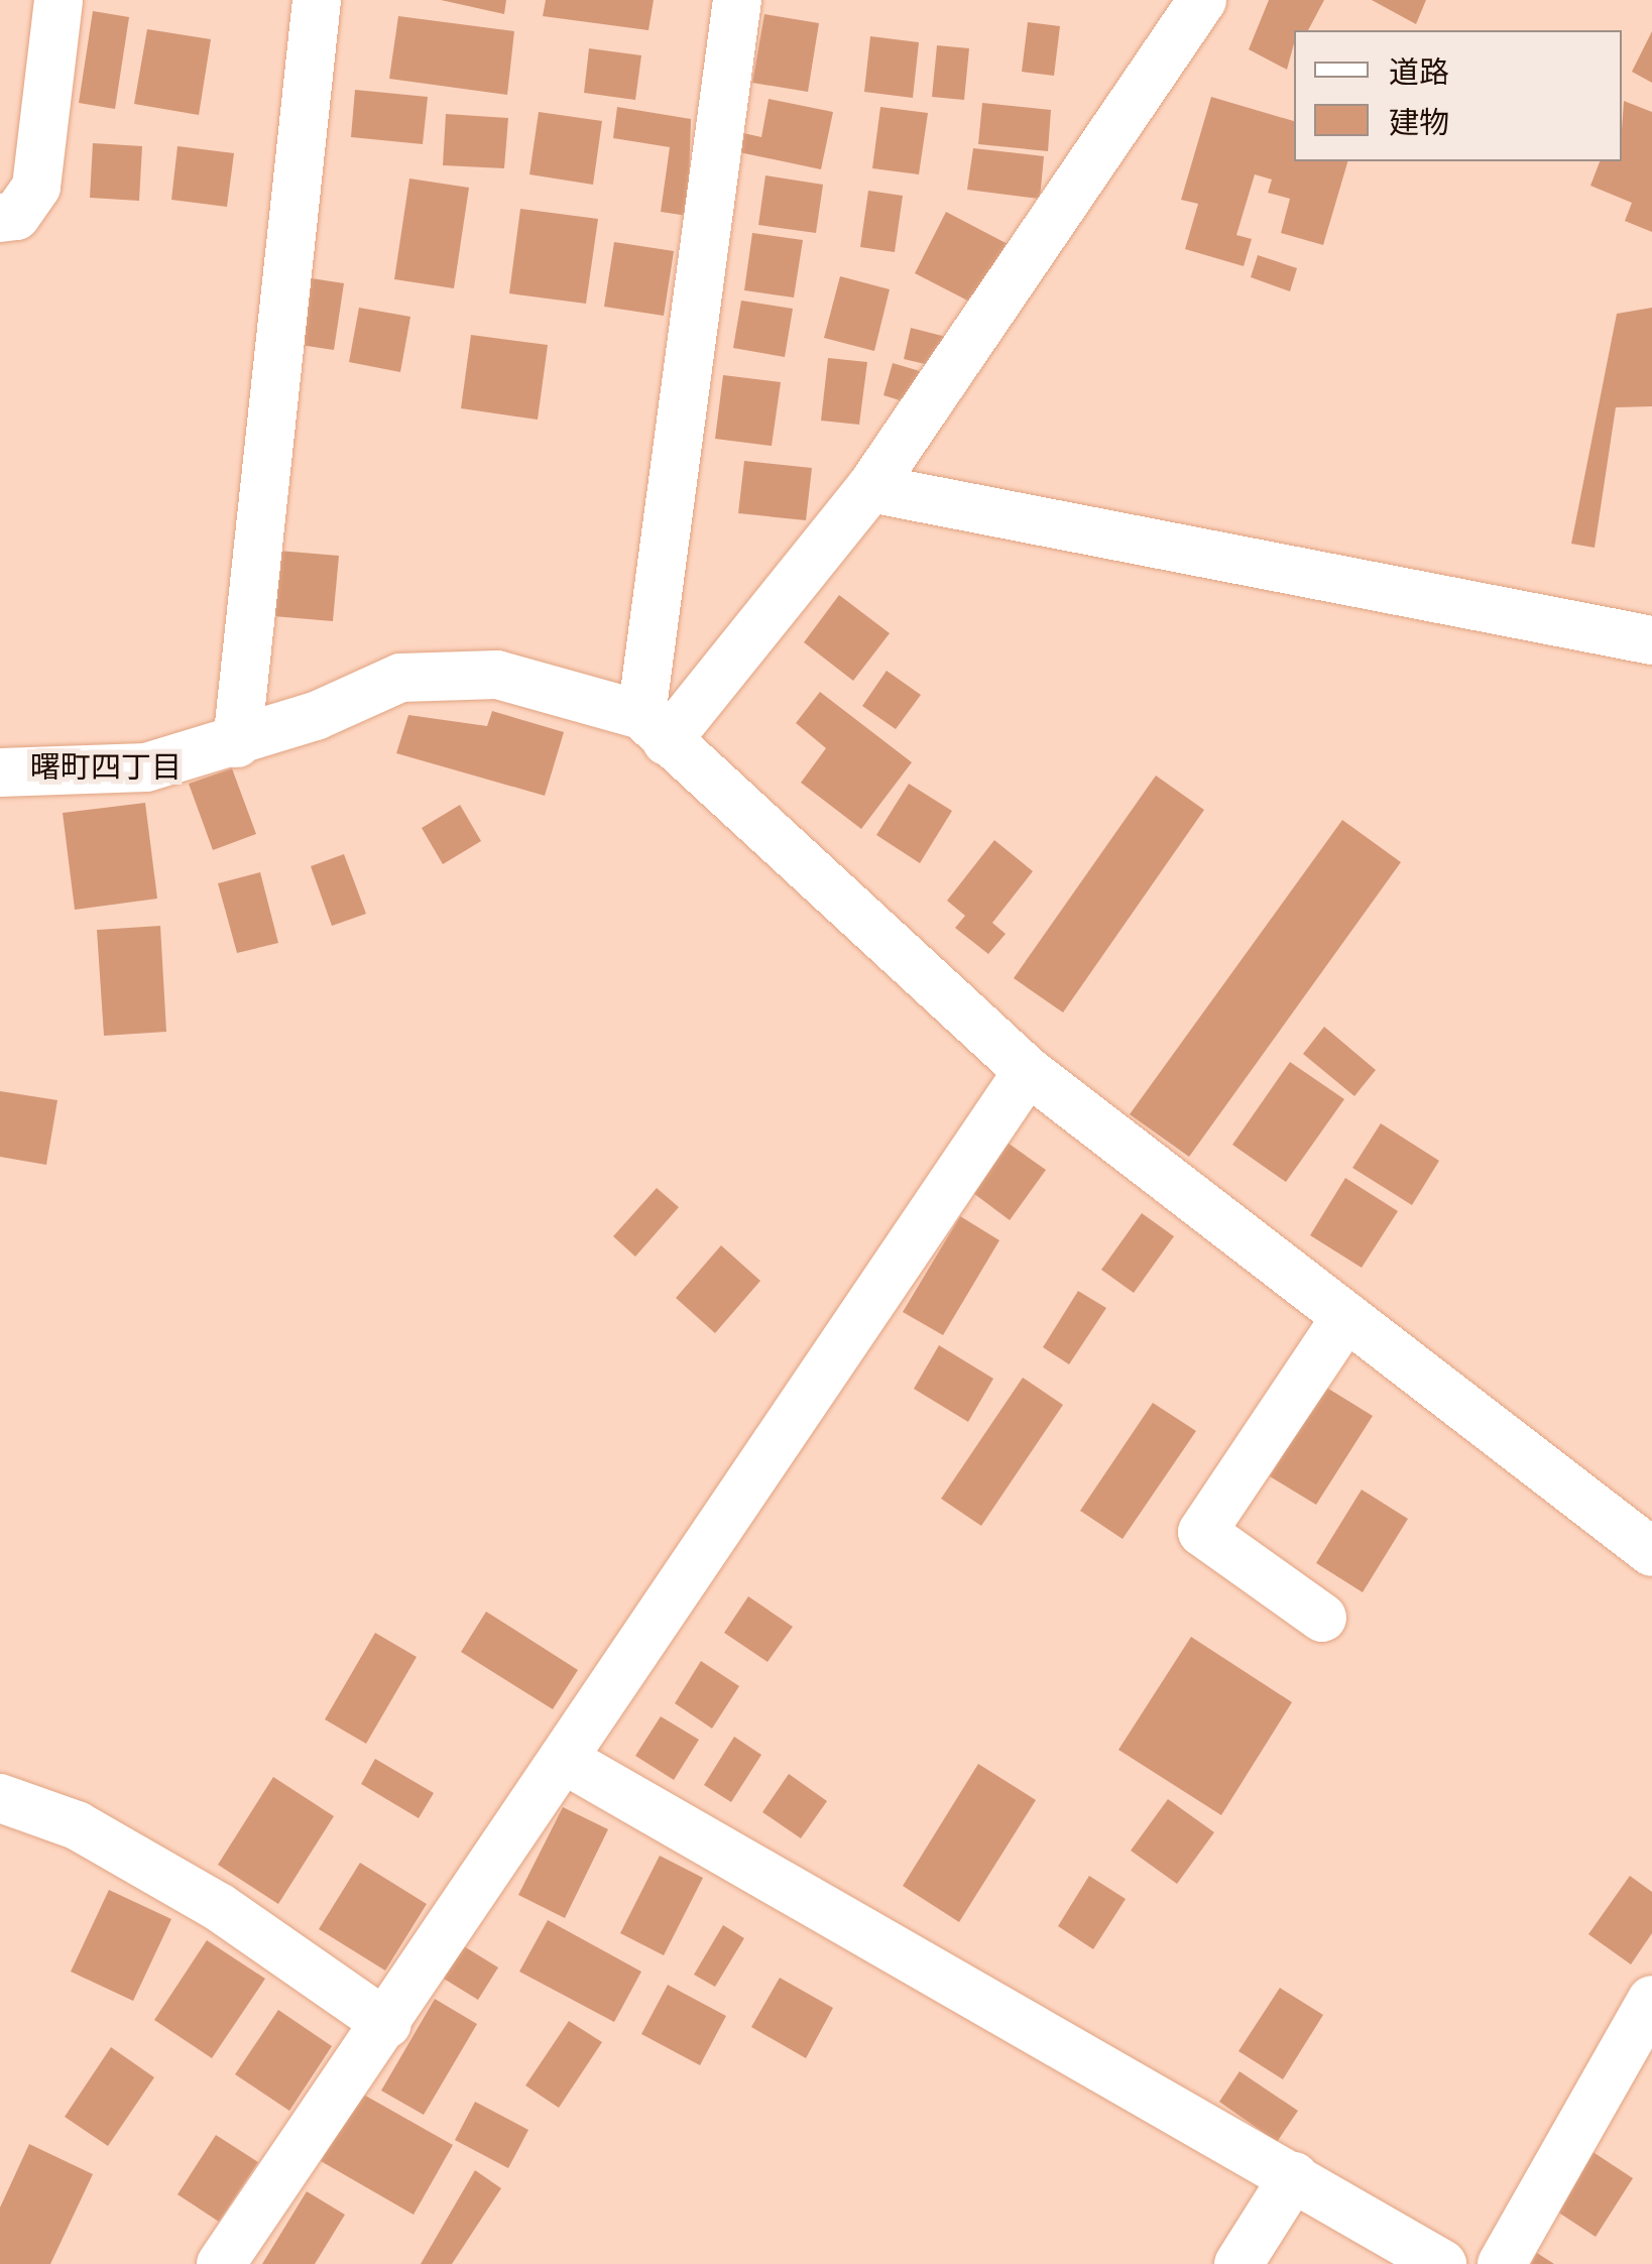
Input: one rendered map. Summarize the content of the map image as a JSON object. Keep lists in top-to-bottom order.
{
  "districts": ["曙町四丁目"],
  "legend": ["道路", "建物"]
}
